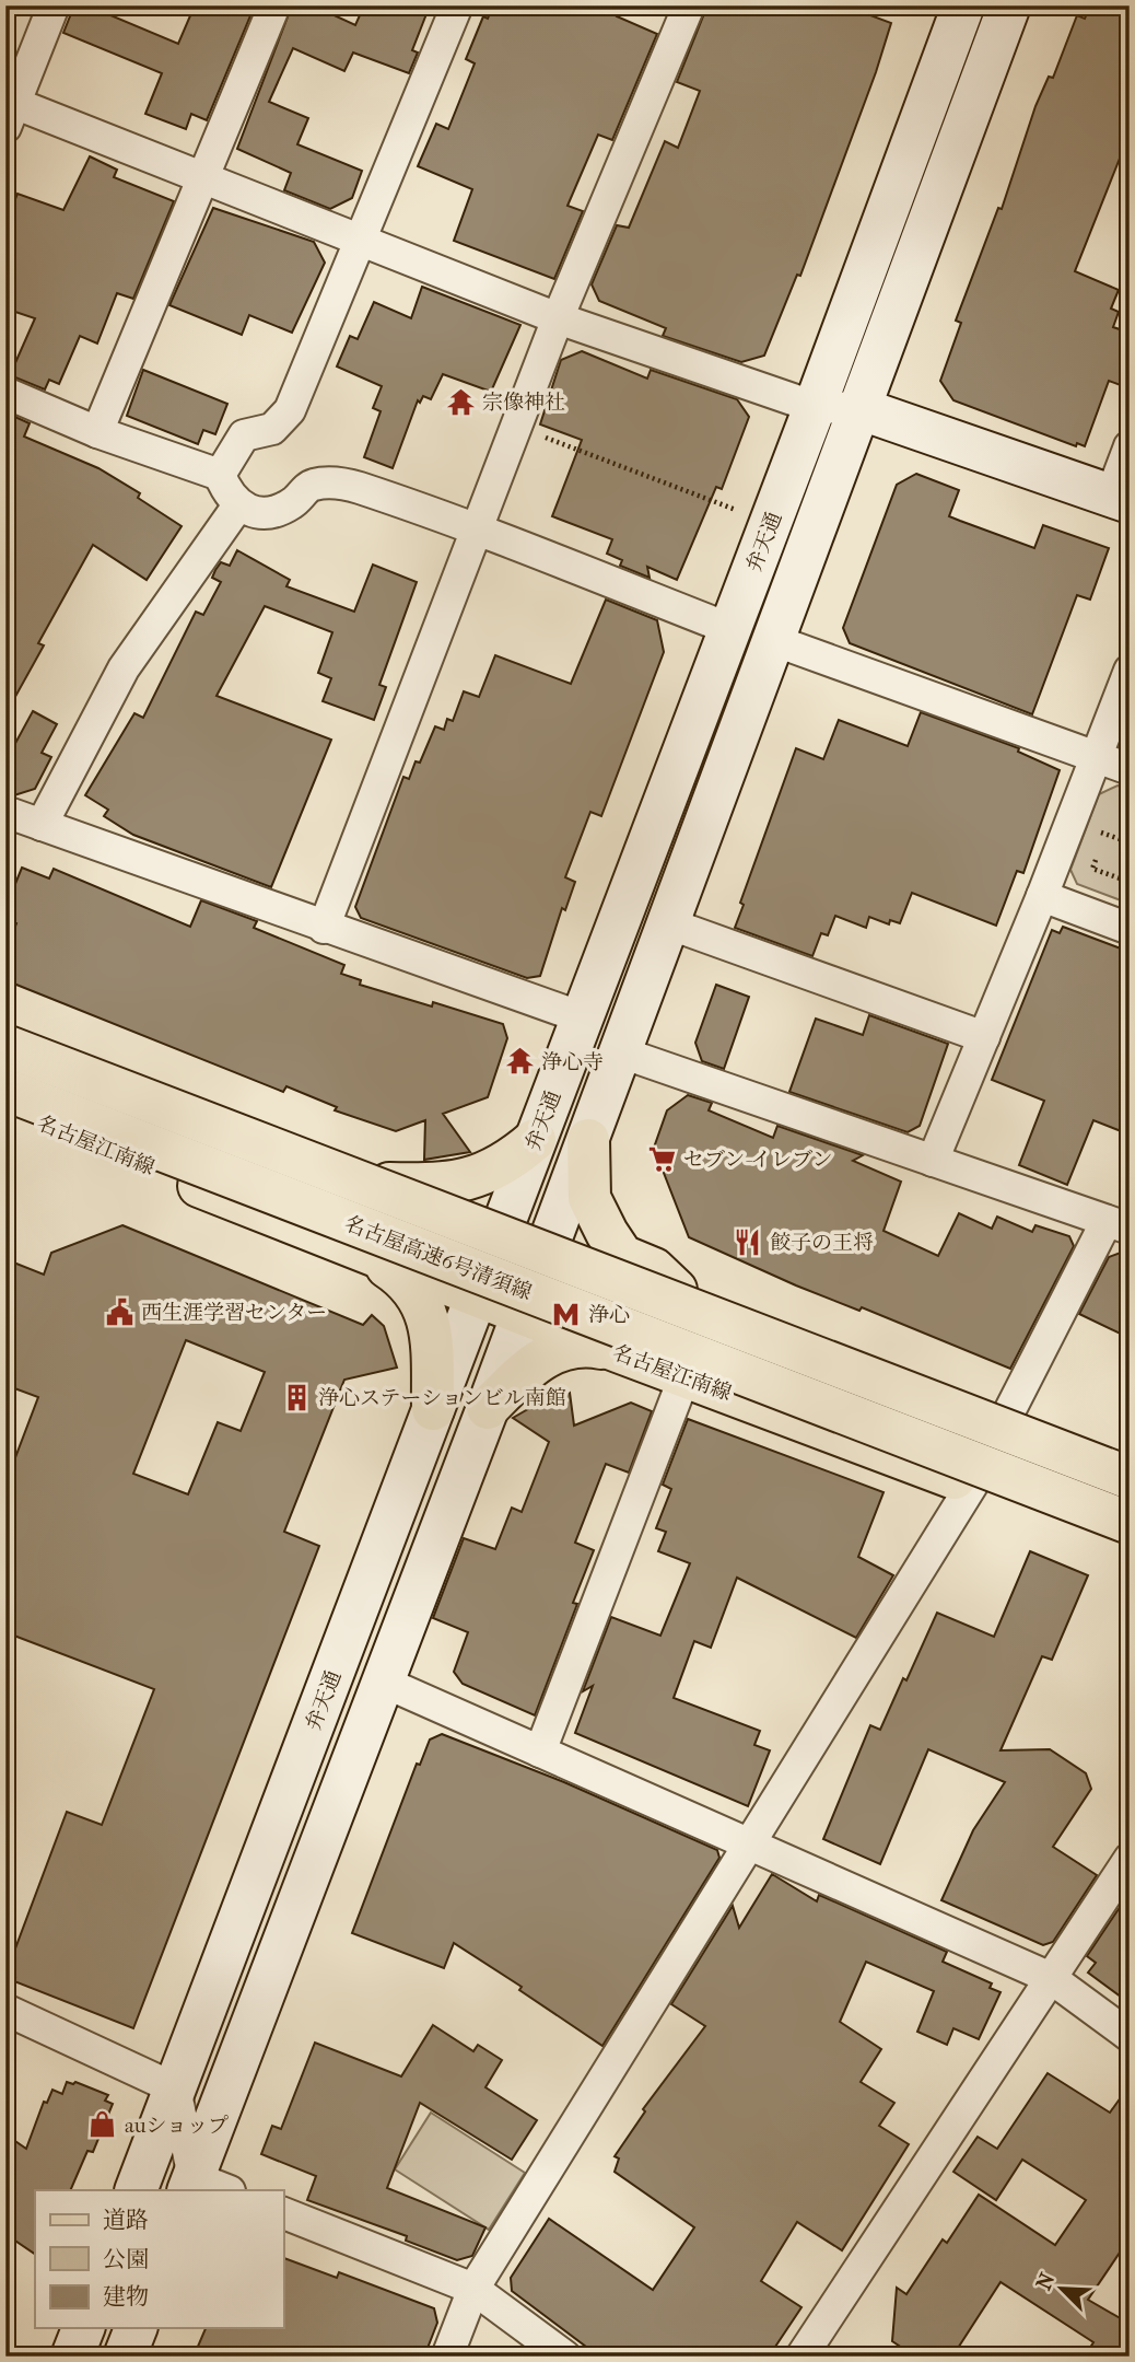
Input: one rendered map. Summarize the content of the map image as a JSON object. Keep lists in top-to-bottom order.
{
  "streets": {
    "main road": ["名古屋江南線", "名古屋高速6号清須線"],
    "street": ["弁天通"]
  },
  "crossings": [
    ["弁天通", "名古屋江南線"]
  ],
  "places": {
    "temple": ["宗像神社", "浄心寺"],
    "supermarket": ["セブン-イレブン"],
    "restaurant": ["餃子の王将"],
    "public building": ["西生涯学習センター"],
    "metro station": ["浄心"],
    "building": ["浄心ステーションビル南館"],
    "shop": ["auショップ"]
  },
  "legend": ["道路", "公園", "建物"],
  "north": "top left"
}
